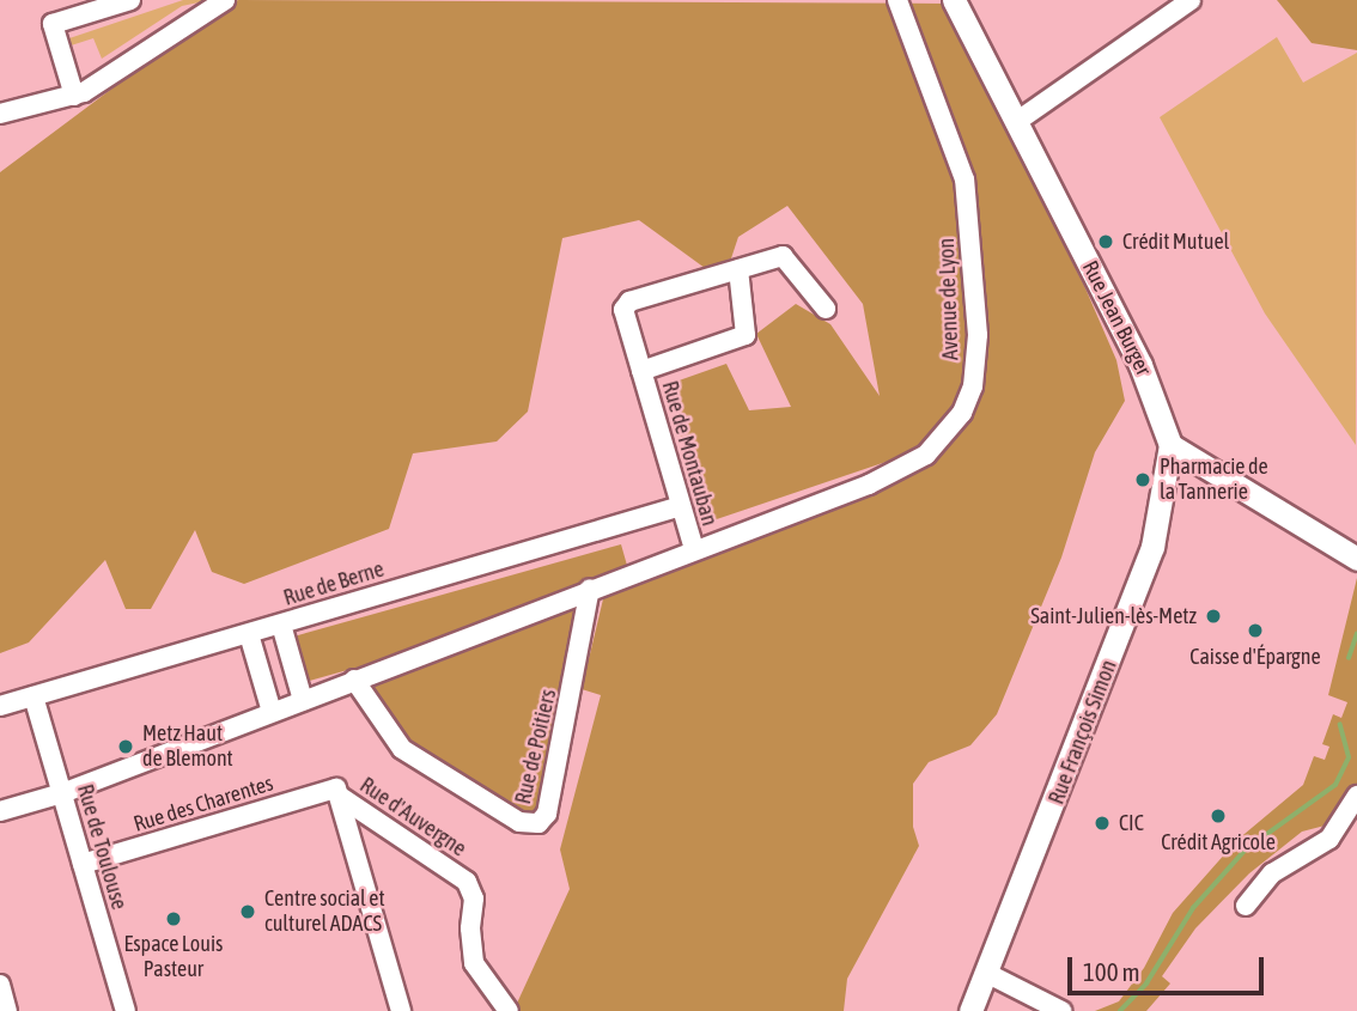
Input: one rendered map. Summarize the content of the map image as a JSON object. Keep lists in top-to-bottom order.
{
  "streets": {
    "main road": ["Rue Jean Burger", "Rue François Simon"],
    "street": [
      "Avenue de Lyon",
      "Rue de Montauban",
      "Rue de Berne",
      "Rue de Poitiers",
      "Rue des Charentes",
      "Rue d'Auvergne",
      "Rue de Toulouse"
    ]
  },
  "crossings": [
    ["Avenue de Lyon", "Rue de Montauban"],
    ["Avenue de Lyon", "Rue de Poitiers"],
    ["Rue Jean Burger", "Rue François Simon"],
    ["Rue de Montauban", "Rue de Berne"],
    ["Rue de Berne", "Rue de Toulouse"],
    ["Rue des Charentes", "Rue d'Auvergne"],
    ["Rue des Charentes", "Rue de Toulouse"]
  ],
  "places": [
    "Crédit Mutuel",
    "Pharmacie de la Tannerie",
    "Saint-Julien-lès-Metz",
    "Caisse d'Épargne",
    "Metz Haut de Blemont",
    "Crédit Agricole",
    "CIC",
    "Centre social et culturel ADACS",
    "Espace Louis Pasteur"
  ],
  "scale_bar": "100 m"
}
